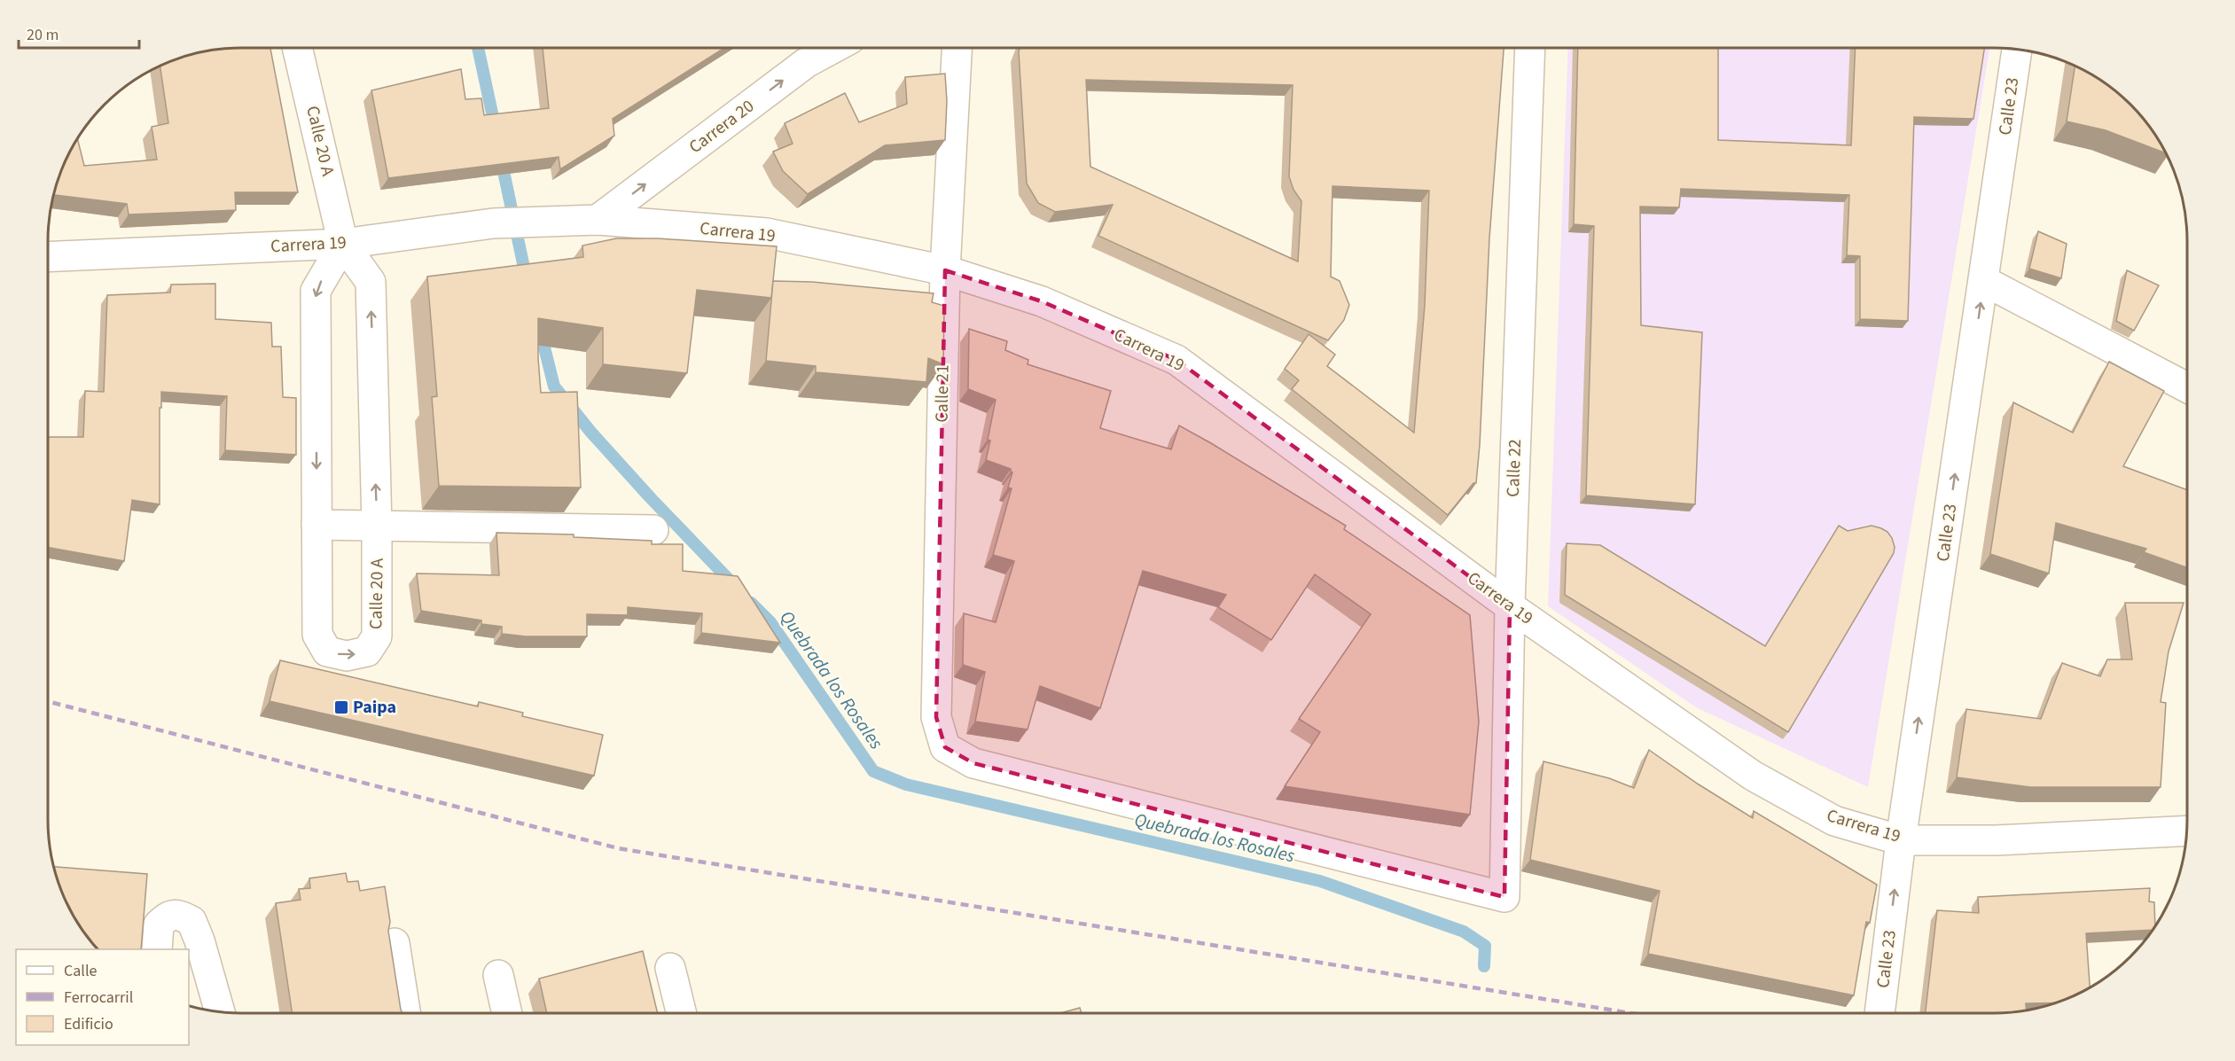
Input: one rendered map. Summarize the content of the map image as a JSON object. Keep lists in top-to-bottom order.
{
  "streets": {
    "street": [
      "Calle 23",
      "Carrera 20",
      "Calle 20 A",
      "Carrera 19",
      "Calle 21",
      "Calle 22"
    ]
  },
  "crossings": [
    ["Calle 23", "Carrera 19"],
    ["Carrera 20", "Carrera 19"],
    ["Calle 20 A", "Carrera 19"],
    ["Carrera 19", "Calle 21"],
    ["Carrera 19", "Calle 22"],
    ["Calle 21", "Calle 22"]
  ],
  "one_way": ["Calle 23", "Carrera 20"],
  "water": ["Quebrada los Rosales"],
  "places": {
    "transit": ["Paipa"]
  },
  "legend": ["Calle", "Ferrocarril", "Edificio"],
  "scale_bar": "20 m"
}
